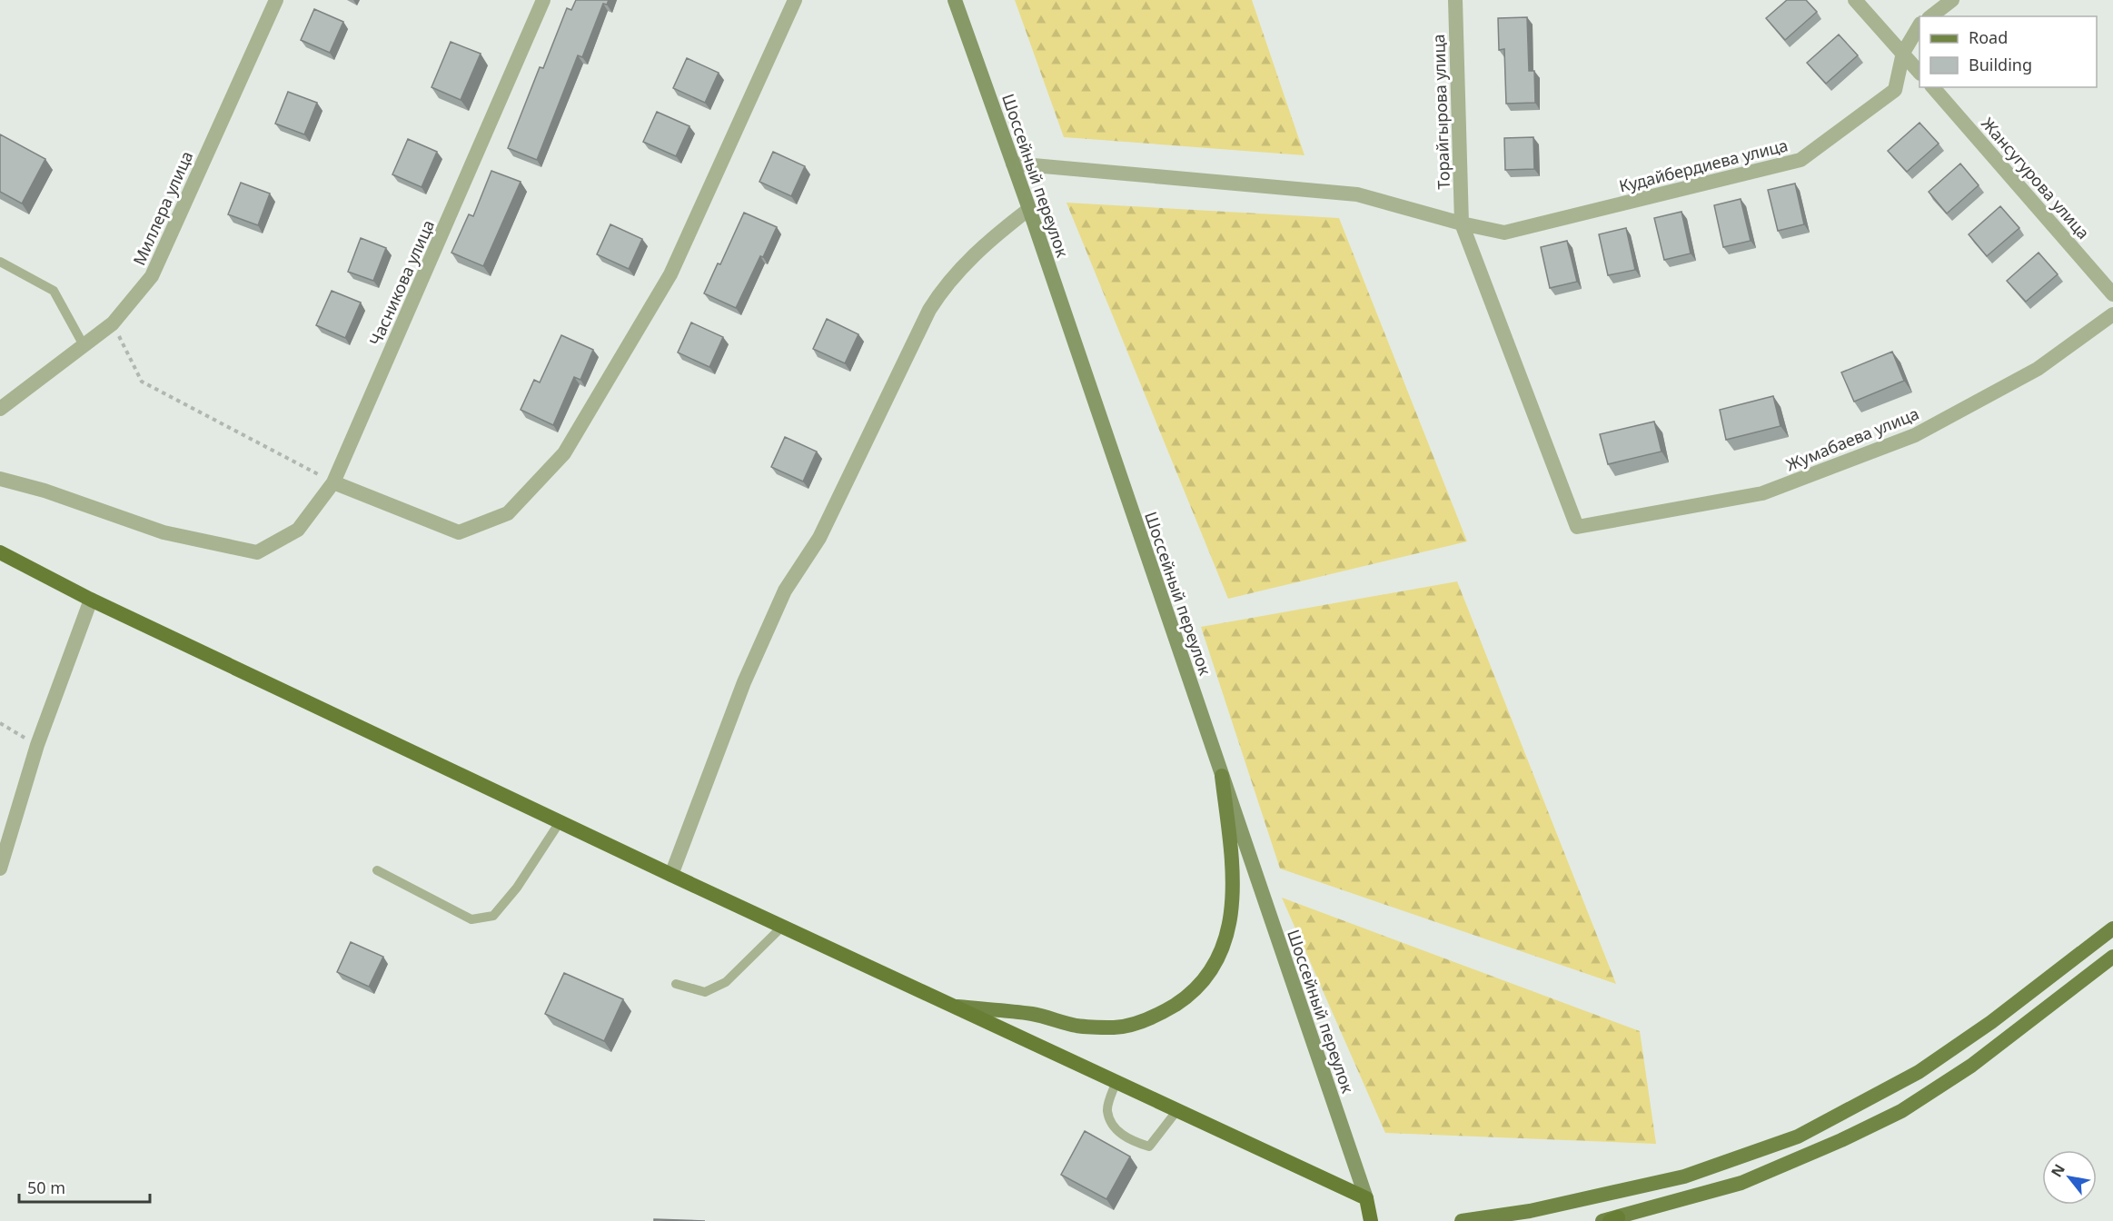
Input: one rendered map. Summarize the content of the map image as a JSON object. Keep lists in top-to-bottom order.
{
  "streets": {
    "main road": ["Шоссейный переулок"],
    "street": [
      "Торайгырова улица",
      "Кудайбердиева улица",
      "Жансугурова улица",
      "Миллера улица",
      "Часникова улица",
      "Жумабаева улица"
    ]
  },
  "crossings": [
    ["Торайгырова улица", "Кудайбердиева улица"],
    ["Торайгырова улица", "Жумабаева улица"],
    ["Кудайбердиева улица", "Шоссейный переулок"]
  ],
  "legend": ["Road", "Building"],
  "scale_bar": "50 m",
  "north": "top left"
}
